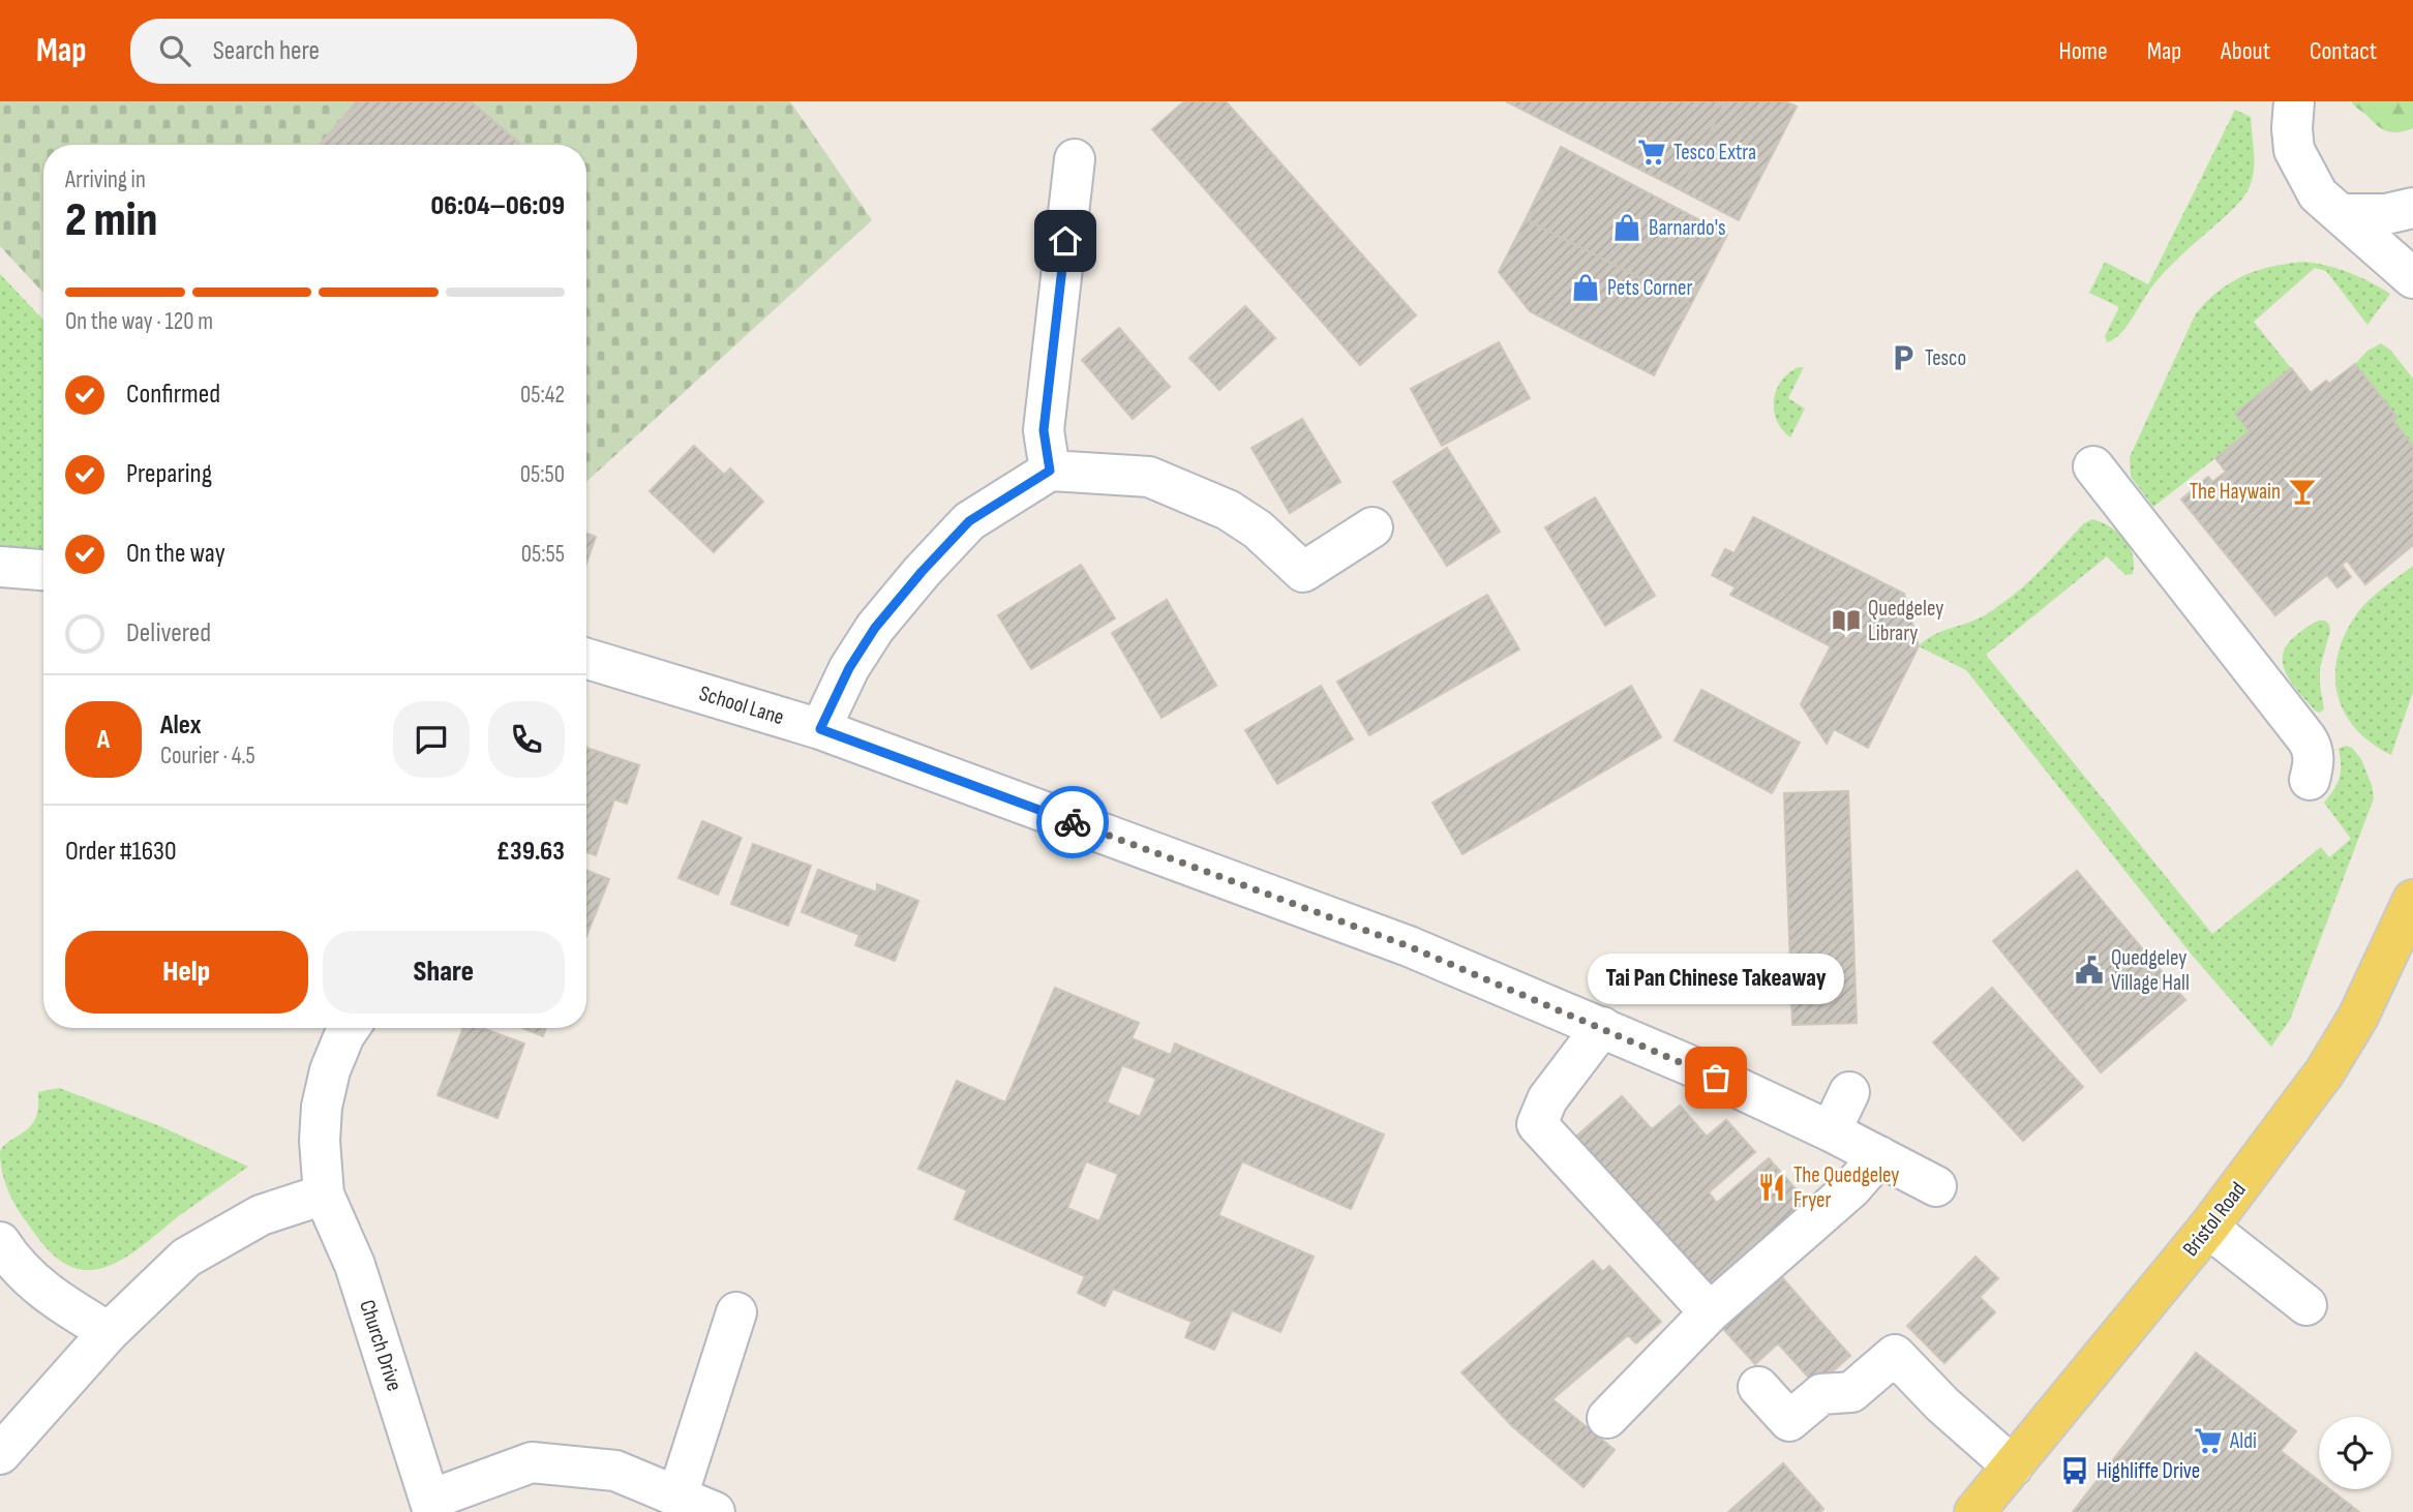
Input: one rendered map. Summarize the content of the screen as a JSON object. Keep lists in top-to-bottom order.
{
  "streets": {
    "main road": ["Bristol Road"],
    "street": ["School Lane", "Church Drive"]
  },
  "places": {
    "supermarket": ["Tesco Extra", "Aldi"],
    "shop": ["Barnardo's", "Pets Corner"],
    "parking": ["Tesco"],
    "bar": ["The Haywain"],
    "library": ["Quedgeley Library"],
    "public building": ["Quedgeley Village Hall"],
    "other": ["Tai Pan Chinese Takeaway"],
    "restaurant": ["The Quedgeley Fryer"],
    "bus stop": ["Highliffe Drive"]
  },
  "page": {
    "header": "Map",
    "search": "Search here",
    "nav": [
      "Home",
      "Map",
      "About",
      "Contact"
    ],
    "heading": ["2 min", "Arriving in", "06:04–06:09"],
    "panel": [
      "Alex",
      "Courier · 4.5",
      "Order #1630",
      "£39.63"
    ],
    "bar": "On the way · 120 m",
    "list": [
      ["Confirmed", "05:42"],
      ["Preparing", "05:50"],
      ["On the way", "05:55"],
      "Delivered"
    ],
    "round": "A",
    "buttons": ["Help", "Share"],
    "bubble": "Tai Pan Chinese Takeaway"
  }
}
